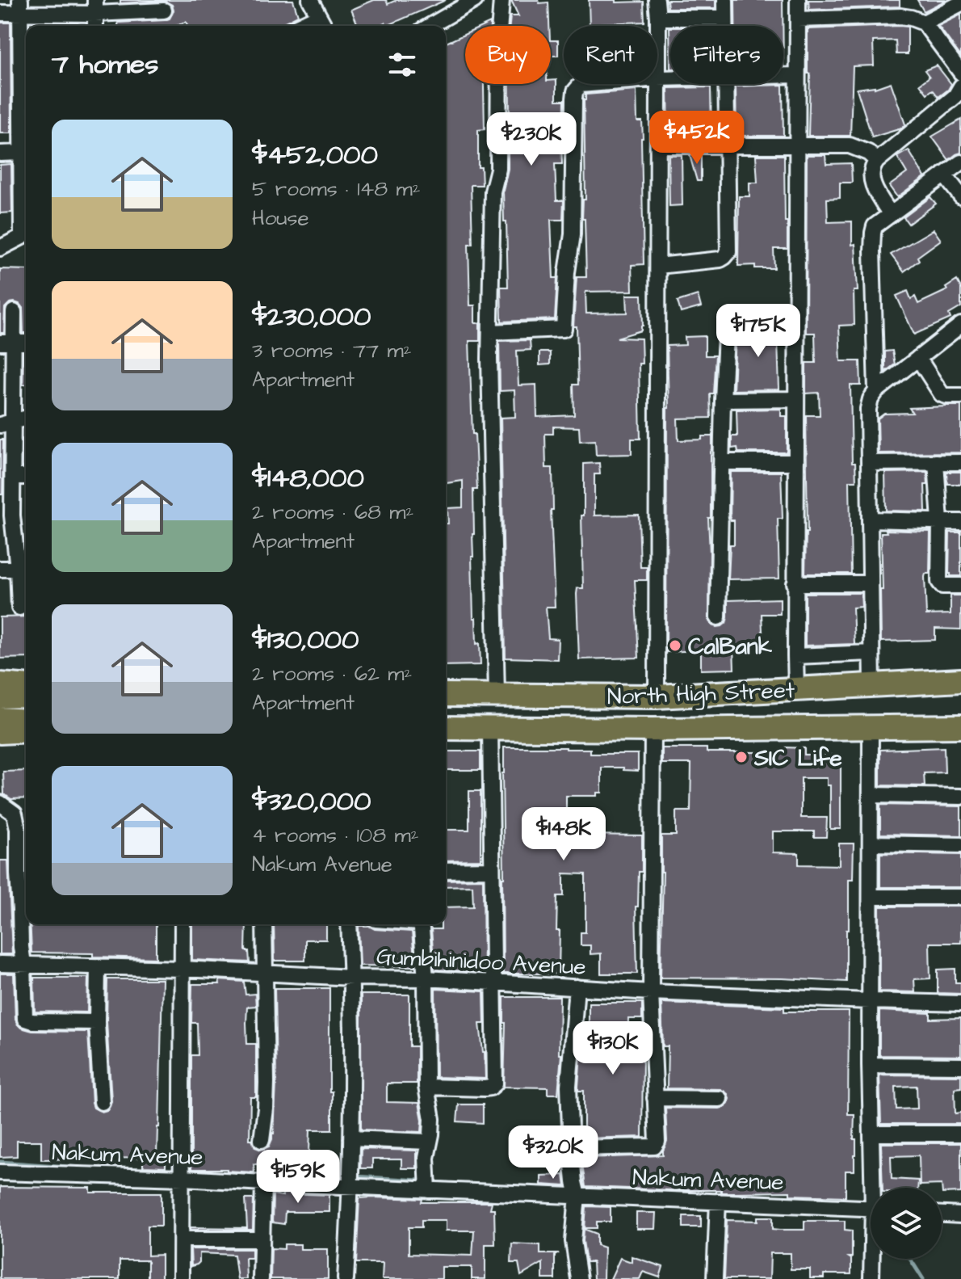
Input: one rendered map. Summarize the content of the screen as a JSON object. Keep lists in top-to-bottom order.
{
  "streets": {
    "highway": ["North High Street"],
    "street": ["Gumbihinidoo Avenue", "Nakum Avenue"]
  },
  "places": ["CalBank", "SIC Life"],
  "page": {
    "chip": ["Buy", "Rent", "Filters"],
    "heading": "7 homes",
    "list": [
      {
        "name": "$452,000",
        "note": "5 rooms · 148 m² · House"
      },
      {
        "name": "$230,000",
        "note": "3 rooms · 77 m² · Apartment"
      },
      {
        "name": "$148,000",
        "note": "2 rooms · 68 m² · Apartment"
      },
      {
        "name": "$130,000",
        "note": "2 rooms · 62 m² · Apartment"
      },
      {
        "name": "$320,000",
        "note": "4 rooms · 108 m² · Nakum Avenue"
      }
    ],
    "price": [
      "$452K",
      "$230K",
      "$175K",
      "$148K",
      "$130K",
      "$320K",
      "$159K"
    ]
  }
}
